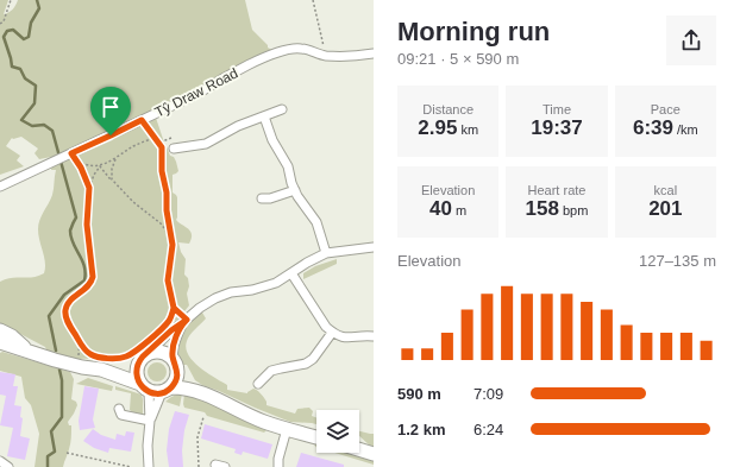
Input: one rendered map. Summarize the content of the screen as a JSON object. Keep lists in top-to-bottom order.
{
  "streets": {
    "street": ["Tŷ Draw Road"]
  },
  "page": {
    "heading": ["Morning run", "09:21 · 5 × 590 m"],
    "stats": [
      ["Distance", "2.95 km"],
      ["Time", "19:37"],
      ["Pace", "6:39 /km"],
      ["Elevation", "40 m"],
      ["Heart rate", "158 bpm"],
      ["kcal", "201"]
    ],
    "chart": ["Elevation", "127–135 m"],
    "list": [
      {
        "name": "590 m",
        "note": "7:09"
      },
      {
        "name": "1.2 km",
        "note": "6:24"
      }
    ]
  }
}
